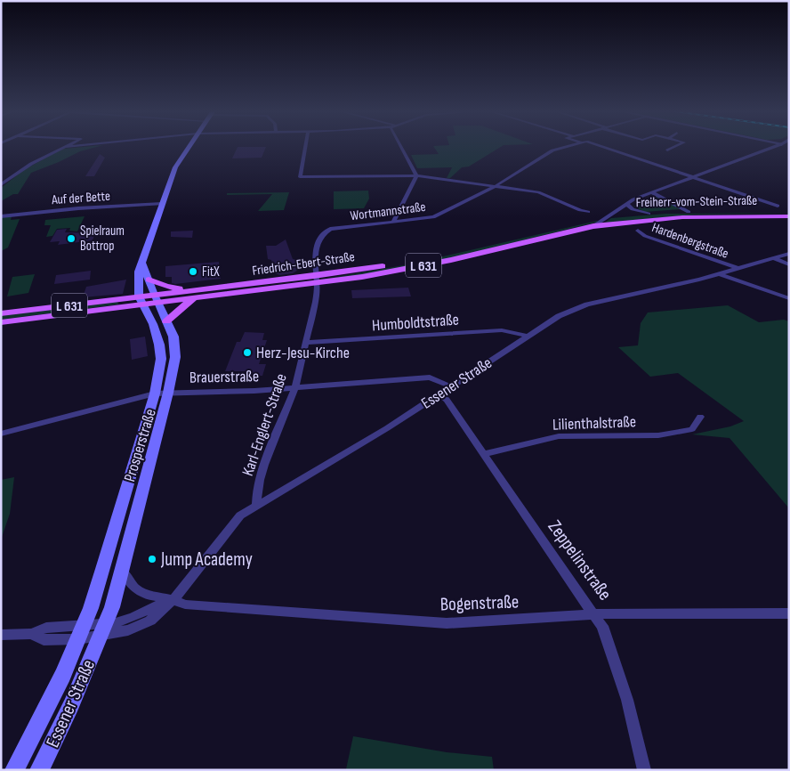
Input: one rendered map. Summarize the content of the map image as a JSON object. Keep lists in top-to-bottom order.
{
  "streets": {
    "main road": [
      "Freiherr-vom-Stein-Straße",
      "Friedrich-Ebert-Straße",
      "L 631",
      "Essener Straße",
      "Prosperstraße"
    ],
    "street": [
      "Auf der Bette",
      "Wortmannstraße",
      "Hardenbergstraße",
      "Humboldtstraße",
      "Brauerstraße",
      "Lilienthalstraße",
      "Karl-Englert-Straße",
      "Zeppelinstraße",
      "Bogenstraße"
    ]
  },
  "crossings": [
    ["Freiherr-vom-Stein-Straße", "Friedrich-Ebert-Straße"],
    ["Wortmannstraße", "Friedrich-Ebert-Straße"],
    ["Wortmannstraße", "Karl-Englert-Straße"],
    ["Hardenbergstraße", "Essener Straße"],
    ["Friedrich-Ebert-Straße", "Karl-Englert-Straße"],
    ["Friedrich-Ebert-Straße", "Prosperstraße"],
    ["Humboldtstraße", "Essener Straße"],
    ["Humboldtstraße", "Karl-Englert-Straße"],
    ["Brauerstraße", "Essener Straße"],
    ["Brauerstraße", "Karl-Englert-Straße"],
    ["Brauerstraße", "Prosperstraße"],
    ["Essener Straße", "Karl-Englert-Straße"],
    ["Essener Straße", "Prosperstraße"],
    ["Essener Straße", "Zeppelinstraße"],
    ["Essener Straße", "Bogenstraße"],
    ["Lilienthalstraße", "Zeppelinstraße"],
    ["Zeppelinstraße", "Bogenstraße"]
  ],
  "places": [
    "Spielraum Bottrop",
    "FitX",
    "Herz-Jesu-Kirche",
    "Jump Academy"
  ]
}
